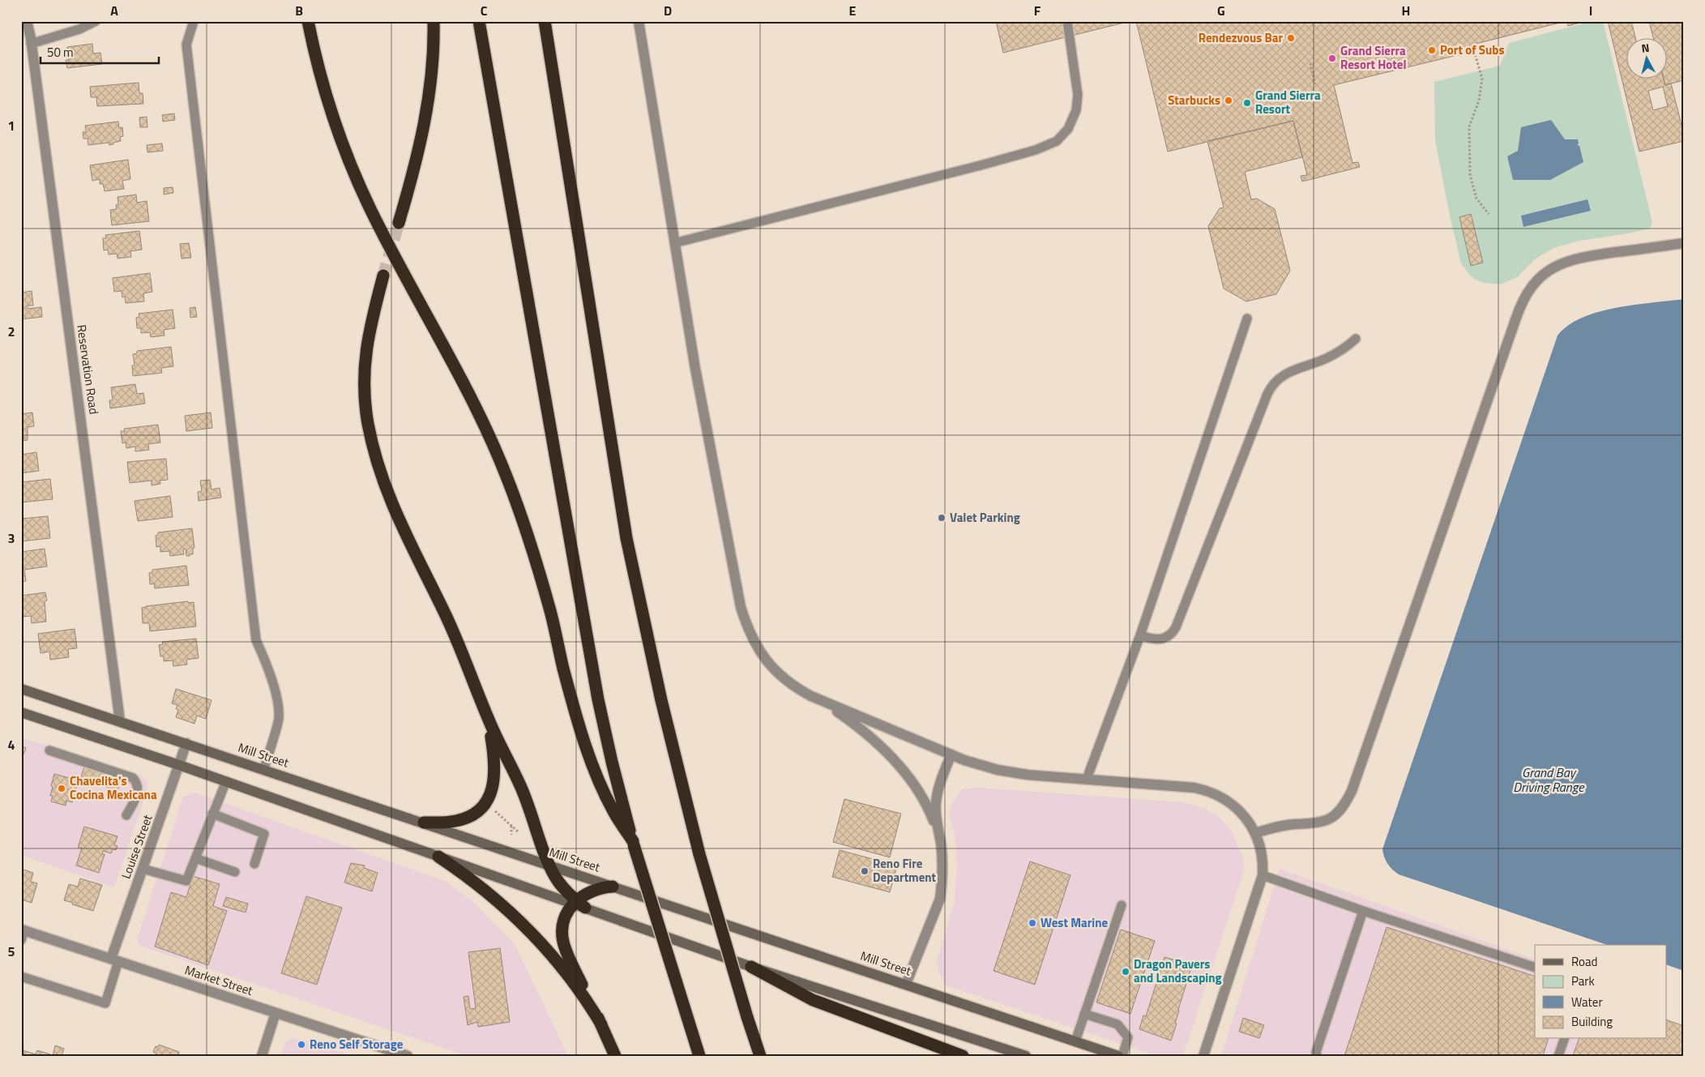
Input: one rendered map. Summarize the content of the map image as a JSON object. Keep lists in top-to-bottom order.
{
  "streets": {
    "main road": ["Mill Street"],
    "street": ["Reservation Road", "Louise Street", "Market Street"]
  },
  "crossings": [
    ["Reservation Road", "Mill Street"],
    ["Mill Street", "Louise Street"],
    ["Louise Street", "Market Street"]
  ],
  "water": ["Grand Bay Driving Range"],
  "places": [
    "Rendezvous Bar",
    "Port of Subs",
    "Grand Sierra Resort Hotel",
    "Starbucks",
    "Grand Sierra Resort",
    "Valet Parking",
    "Chavelita's Cocina Mexicana",
    "Reno Fire Department",
    "West Marine",
    "Dragon Pavers and Landscaping",
    "Reno Self Storage"
  ],
  "legend": [
    "Road",
    "Park",
    "Water",
    "Building"
  ],
  "scale_bar": "50 m",
  "north": "top",
  "grid": {
    "columns": [
      "A",
      "B",
      "C",
      "D",
      "E",
      "F",
      "G",
      "H",
      "I"
    ],
    "rows": [
      "1",
      "2",
      "3",
      "4",
      "5"
    ]
  }
}
